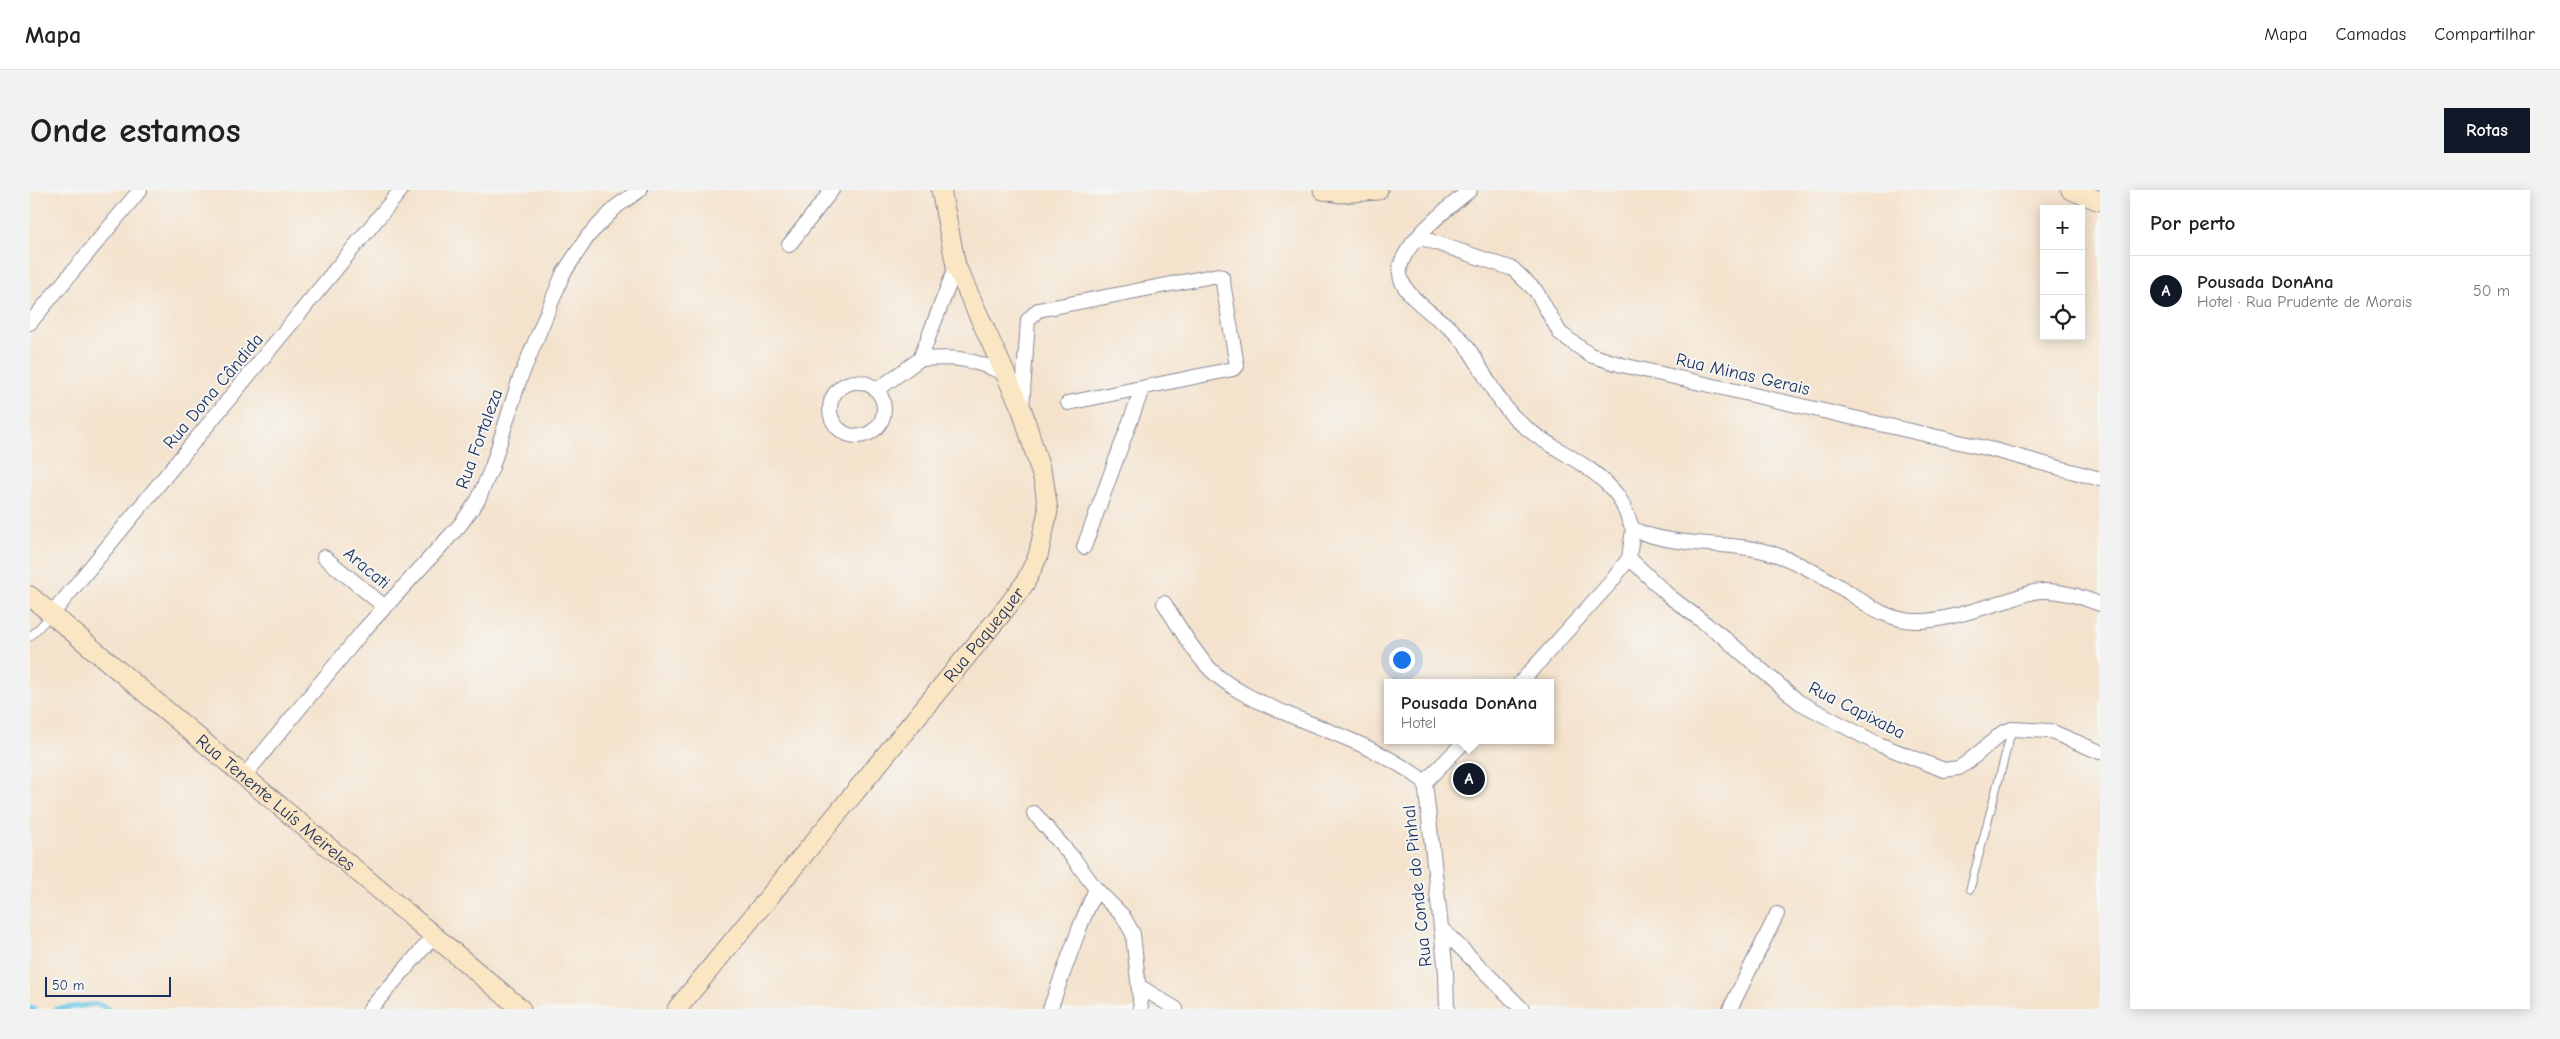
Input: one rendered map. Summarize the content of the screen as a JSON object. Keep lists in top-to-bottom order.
{
  "streets": {
    "street": [
      "Rua Minas Gerais",
      "Rua Dona Cândida",
      "Rua Fortaleza",
      "Aracati",
      "Rua Paquequer",
      "Rua Capixaba",
      "Rua Tenente Luís Meireles",
      "Rua Conde do Pinhal"
    ]
  },
  "crossings": [
    ["Rua Dona Cândida", "Rua Tenente Luís Meireles"],
    ["Rua Fortaleza", "Aracati"],
    ["Rua Fortaleza", "Rua Tenente Luís Meireles"]
  ],
  "scale_bar": "50 m",
  "page": {
    "header": "Mapa",
    "nav": ["Mapa", "Camadas", "Compartilhar"],
    "buttons": "Rotas",
    "title": "Onde estamos",
    "heading": "Por perto",
    "map_buttons": ["+", "−"],
    "list": [
      {
        "mark": "A",
        "name": "Pousada DonAna",
        "note": "Hotel · Rua Prudente de Morais",
        "value": "50 m"
      }
    ],
    "popup": ["Pousada DonAna", "Hotel"],
    "pins": "A",
    "scale": "50 m"
  }
}
